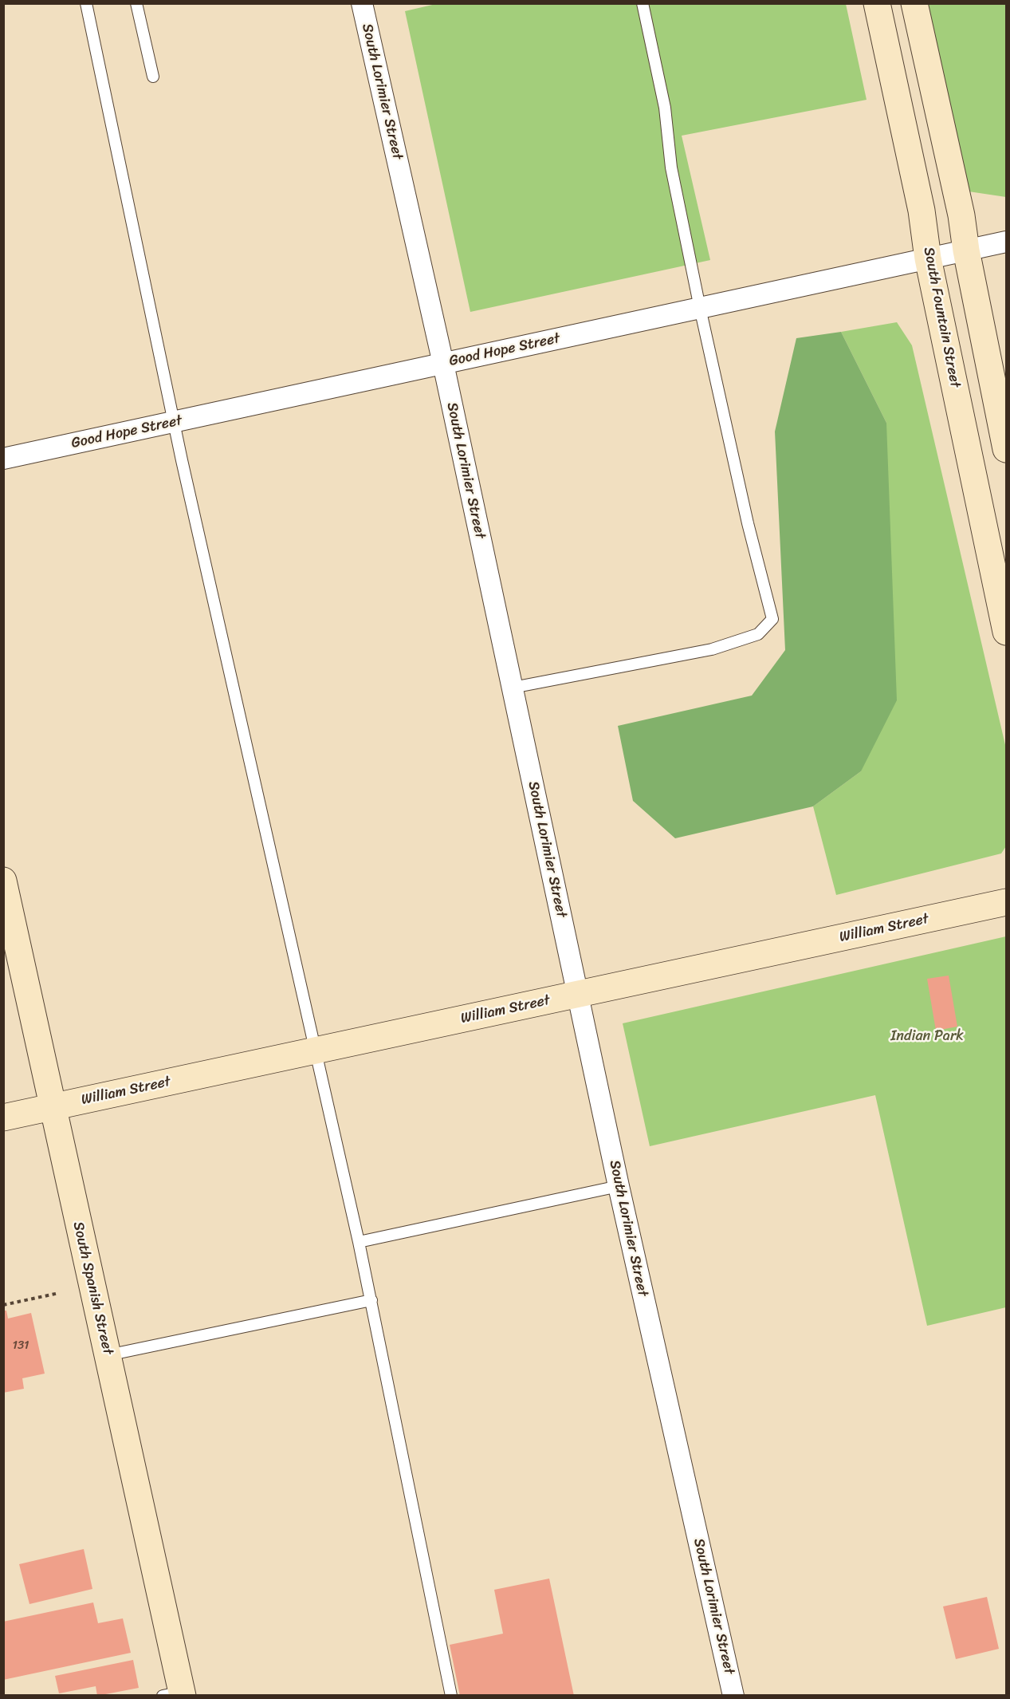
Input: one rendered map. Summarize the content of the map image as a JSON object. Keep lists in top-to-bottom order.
{
  "streets": {
    "street": [
      "South Lorimier Street",
      "South Fountain Street",
      "Good Hope Street",
      "William Street",
      "South Spanish Street"
    ]
  },
  "crossings": [
    ["South Lorimier Street", "Good Hope Street"],
    ["South Lorimier Street", "William Street"],
    ["South Fountain Street", "Good Hope Street"],
    ["William Street", "South Spanish Street"]
  ],
  "parks": ["Indian Park"],
  "house_numbers": ["131"]
}
